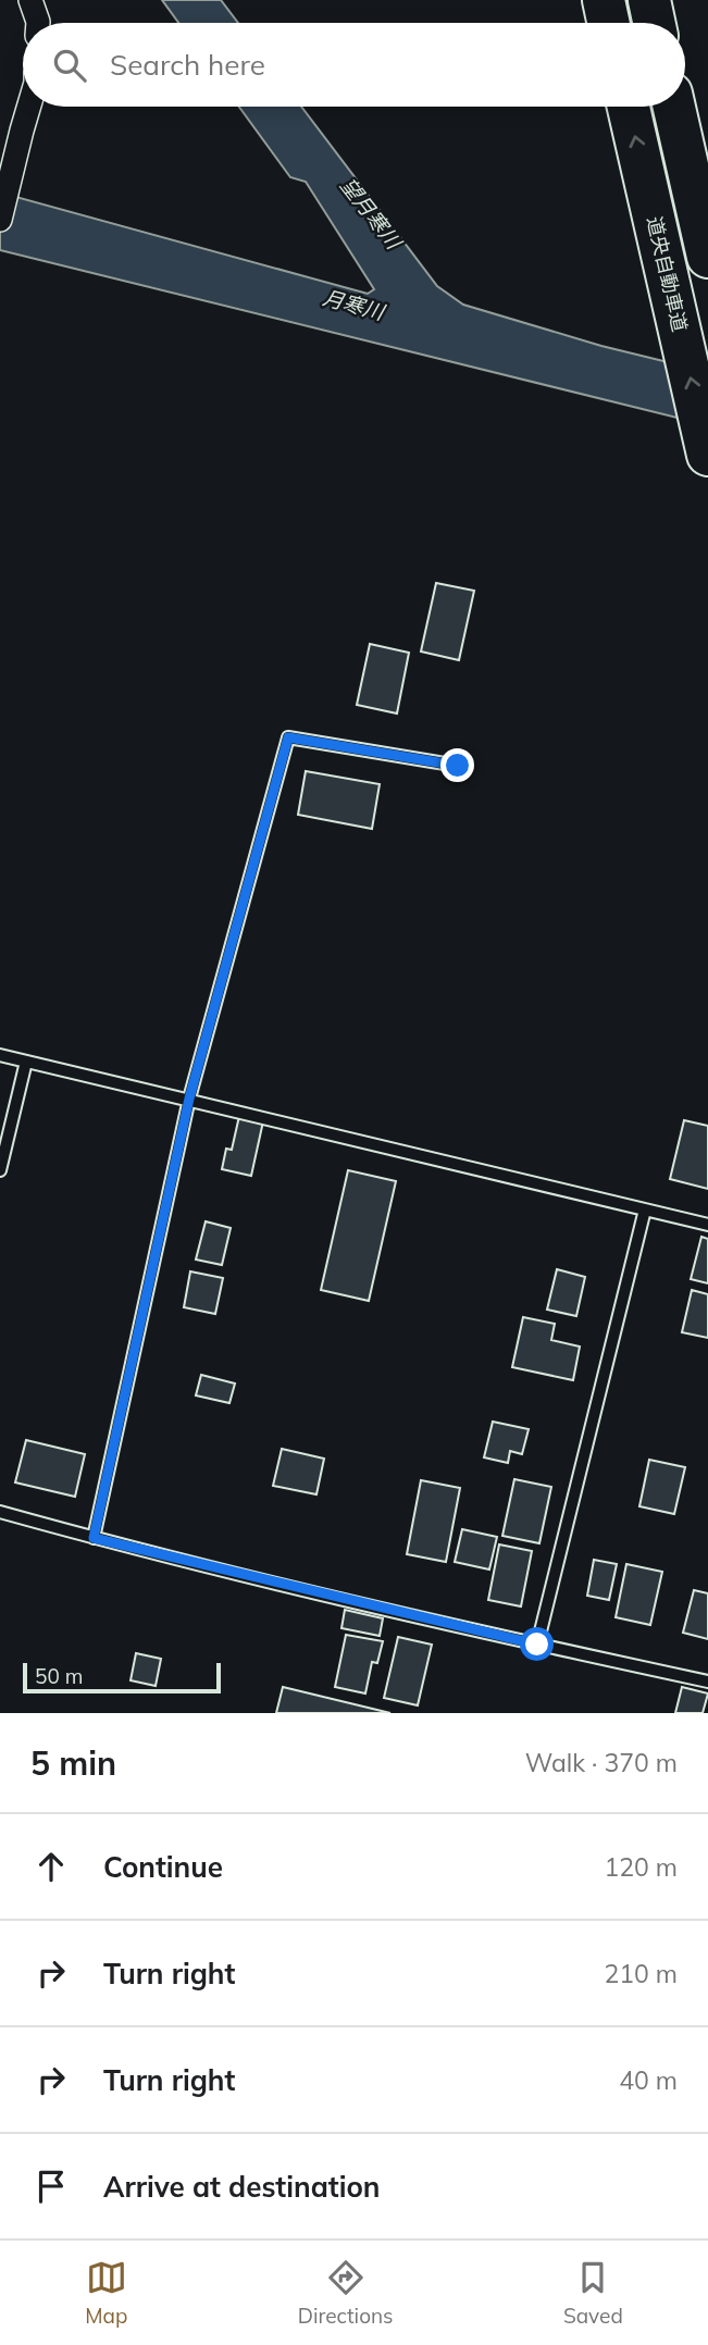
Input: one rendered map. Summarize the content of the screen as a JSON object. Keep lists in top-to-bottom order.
{
  "streets": {
    "highway": ["道央自動車道"]
  },
  "water": ["望月寒川", "月寒川"],
  "scale_bar": "50 m",
  "page": {
    "search": "Search here",
    "scale": "50 m",
    "heading": ["5 min", "Walk · 370 m"],
    "list": [
      ["Continue", "120 m"],
      ["Turn right", "210 m"],
      ["Turn right", "40 m"],
      "Arrive at destination"
    ],
    "nav": ["Map", "Directions", "Saved"]
  }
}
